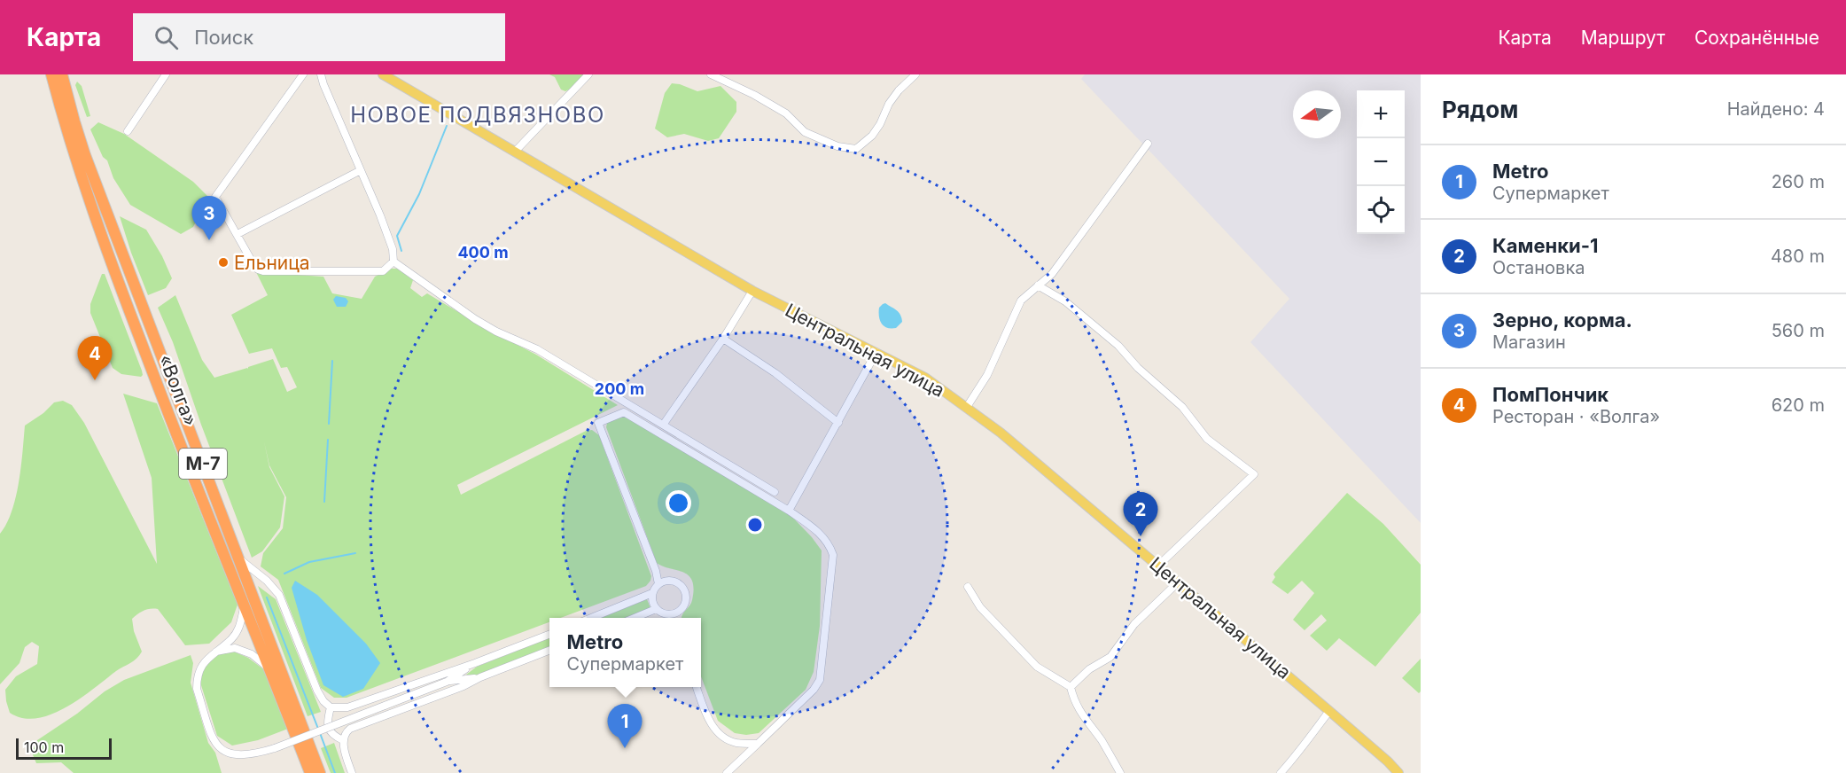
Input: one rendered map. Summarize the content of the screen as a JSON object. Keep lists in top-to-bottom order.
{
  "streets": {
    "highway": ["«Волга»", "М-7"],
    "main road": ["Центральная улица"]
  },
  "districts": ["НОВОЕ ПОДВЯЗНОВО"],
  "places": ["Ельница"],
  "scale_bar": "100 m",
  "north": "left",
  "page": {
    "header": "Карта",
    "search": "Поиск",
    "nav": ["Карта", "Маршрут", "Сохранённые"],
    "heading": ["Рядом", "Найдено: 4"],
    "map_buttons": ["+", "−"],
    "list": [
      {
        "mark": "1",
        "name": "Metro",
        "note": "Супермаркет",
        "value": "260 m"
      },
      {
        "mark": "2",
        "name": "Каменки-1",
        "note": "Остановка",
        "value": "480 m"
      },
      {
        "mark": "3",
        "name": "Зерно, корма.",
        "note": "Магазин",
        "value": "560 m"
      },
      {
        "mark": "4",
        "name": "ПомПончик",
        "note": "Ресторан · «Волга»",
        "value": "620 m"
      }
    ],
    "pins": [
      "3",
      "4",
      "2",
      "1"
    ],
    "popup": ["Metro", "Супермаркет"],
    "scale": "100 m"
  },
  "rings": ["400 m", "200 m"]
}
